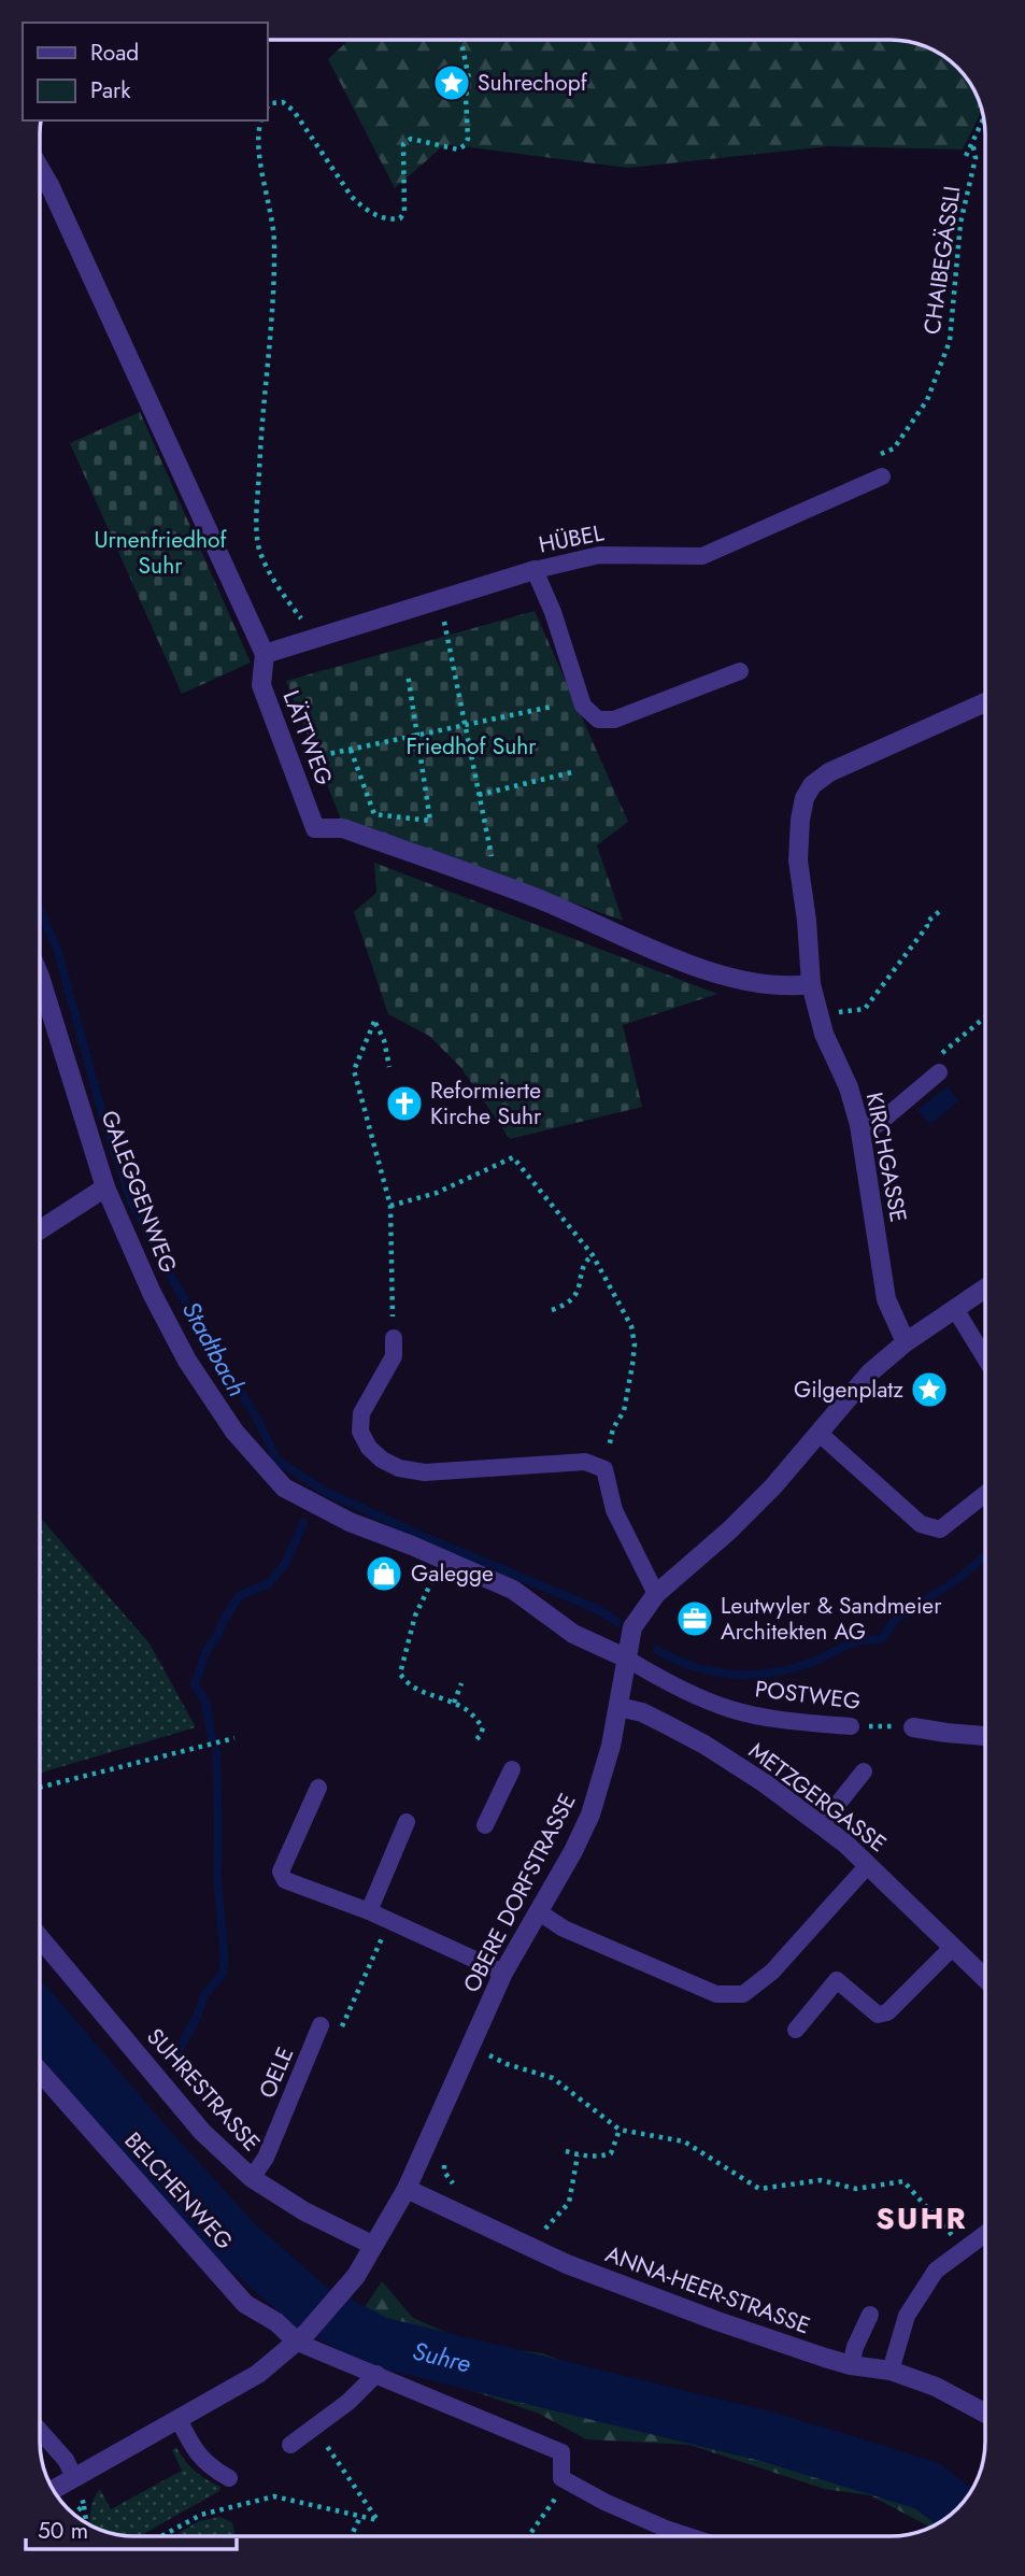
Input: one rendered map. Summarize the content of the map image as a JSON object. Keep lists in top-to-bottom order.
{
  "streets": {
    "street": [
      "HÜBEL",
      "LÄTTWEG",
      "KIRCHGASSE",
      "GALEGGENWEG",
      "METZGERGASSE",
      "OBERE DORFSTRASSE",
      "SUHRESTRASSE",
      "BELCHENWEG",
      "ANNA-HEER-STRASSE"
    ],
    "lane": ["POSTWEG", "OELE"],
    "path": ["CHAIBEGÄSSLI"]
  },
  "crossings": [
    ["HÜBEL", "LÄTTWEG"],
    ["LÄTTWEG", "KIRCHGASSE"],
    ["KIRCHGASSE", "OBERE DORFSTRASSE"],
    ["GALEGGENWEG", "POSTWEG"],
    ["GALEGGENWEG", "OBERE DORFSTRASSE"],
    ["POSTWEG", "OBERE DORFSTRASSE"],
    ["METZGERGASSE", "OBERE DORFSTRASSE"],
    ["OBERE DORFSTRASSE", "SUHRESTRASSE"],
    ["OBERE DORFSTRASSE", "BELCHENWEG"],
    ["OBERE DORFSTRASSE", "ANNA-HEER-STRASSE"],
    ["OELE", "SUHRESTRASSE"]
  ],
  "districts": ["SUHR"],
  "water": ["Stadtbach", "Suhre"],
  "parks": ["Urnenfriedhof Suhr", "Friedhof Suhr"],
  "places": {
    "place": ["Suhrechopf", "Gilgenplatz"],
    "church": ["Reformierte Kirche Suhr"],
    "shop": ["Galegge"],
    "office": ["Leutwyler & Sandmeier Architekten AG"]
  },
  "legend": ["Road", "Park"],
  "scale_bar": "50 m"
}
